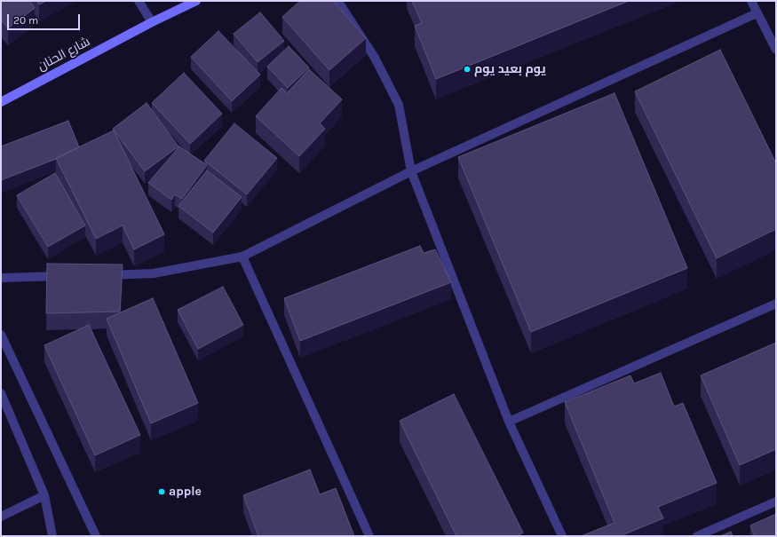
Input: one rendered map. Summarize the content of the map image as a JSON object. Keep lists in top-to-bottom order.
{
  "streets": {
    "main road": ["شارع الحنان"]
  },
  "places": ["يوم بعيد يوم", "apple"],
  "scale_bar": "20 m"
}
